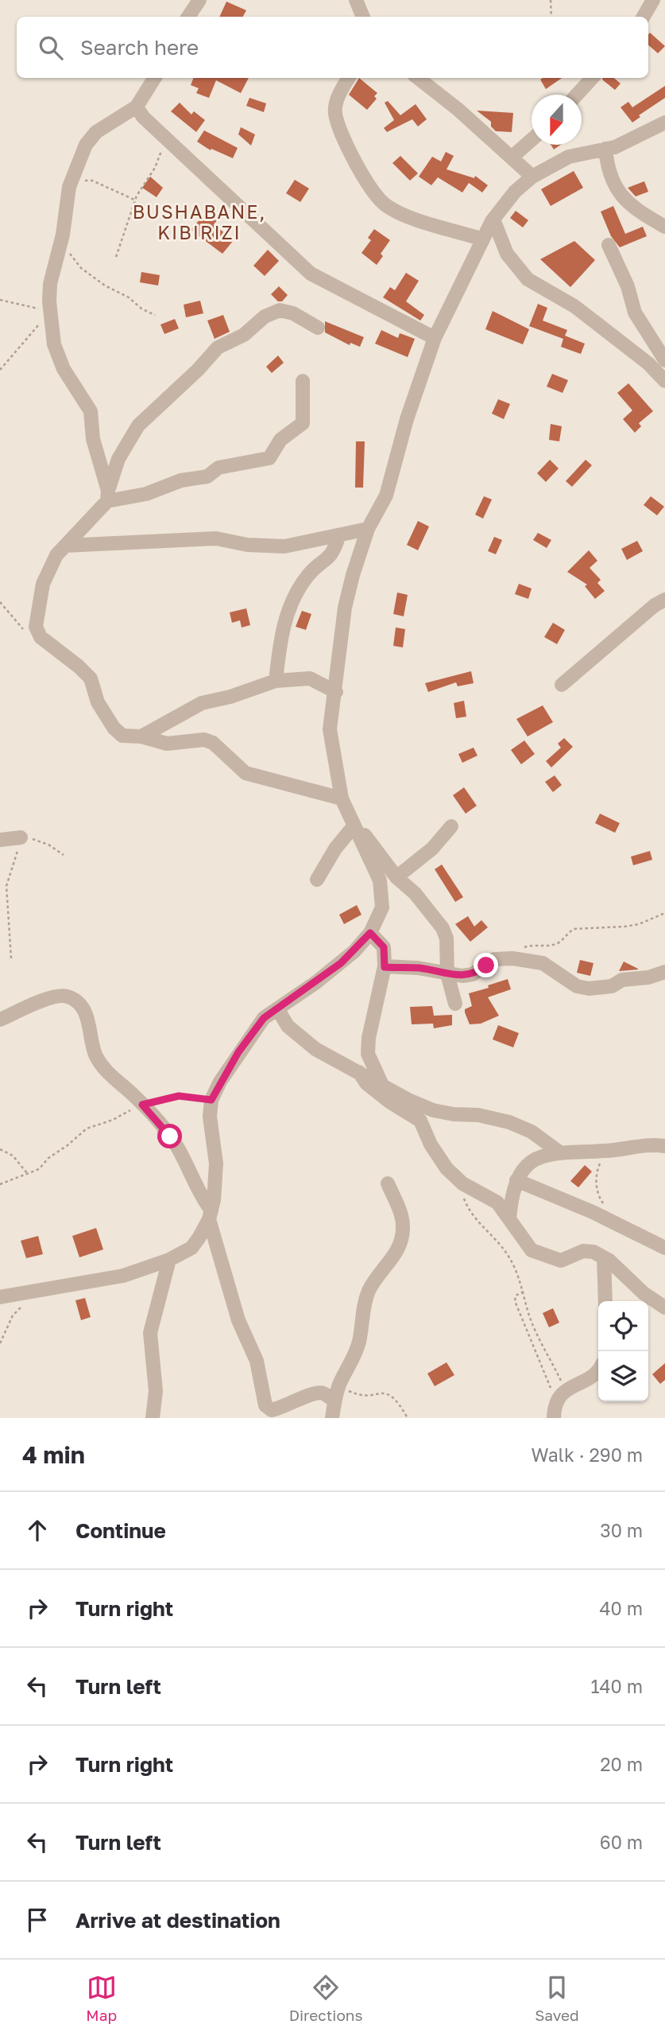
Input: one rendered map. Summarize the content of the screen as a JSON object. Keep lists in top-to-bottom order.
{
  "districts": ["BUSHABANE, KIBIRIZI"],
  "north": "bottom",
  "page": {
    "search": "Search here",
    "heading": ["4 min", "Walk · 290 m"],
    "list": [
      ["Continue", "30 m"],
      ["Turn right", "40 m"],
      ["Turn left", "140 m"],
      ["Turn right", "20 m"],
      ["Turn left", "60 m"],
      "Arrive at destination"
    ],
    "nav": ["Map", "Directions", "Saved"]
  }
}
